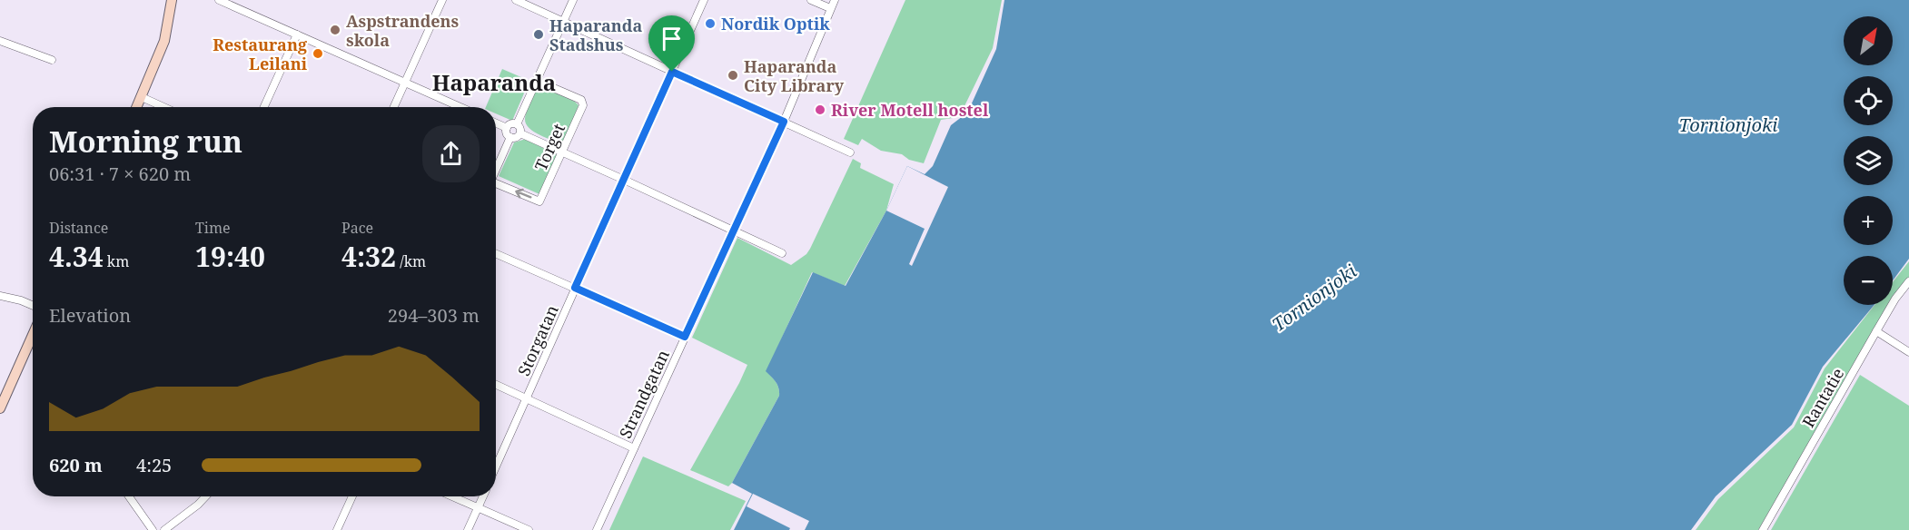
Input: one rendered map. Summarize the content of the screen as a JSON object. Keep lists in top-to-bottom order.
{
  "streets": {
    "street": [
      "Torget",
      "Storgatan",
      "Strandgatan",
      "Rantatie"
    ]
  },
  "districts": ["Haparanda"],
  "water": ["Tornionjoki"],
  "places": [
    "Nordik Optik",
    "Aspstrandens skola",
    "Haparanda Stadshus",
    "Restaurang Leilani",
    "Haparanda City Library",
    "River Motell hostel"
  ],
  "north": "top right",
  "page": {
    "map_buttons": ["+", "−"],
    "heading": ["Morning run", "06:31 · 7 × 620 m"],
    "stats": [
      ["Distance", "4.34 km"],
      ["Time", "19:40"],
      ["Pace", "4:32 /km"]
    ],
    "chart": ["Elevation", "294–303 m"],
    "list": [
      {
        "name": "620 m",
        "note": "4:25"
      }
    ]
  }
}
